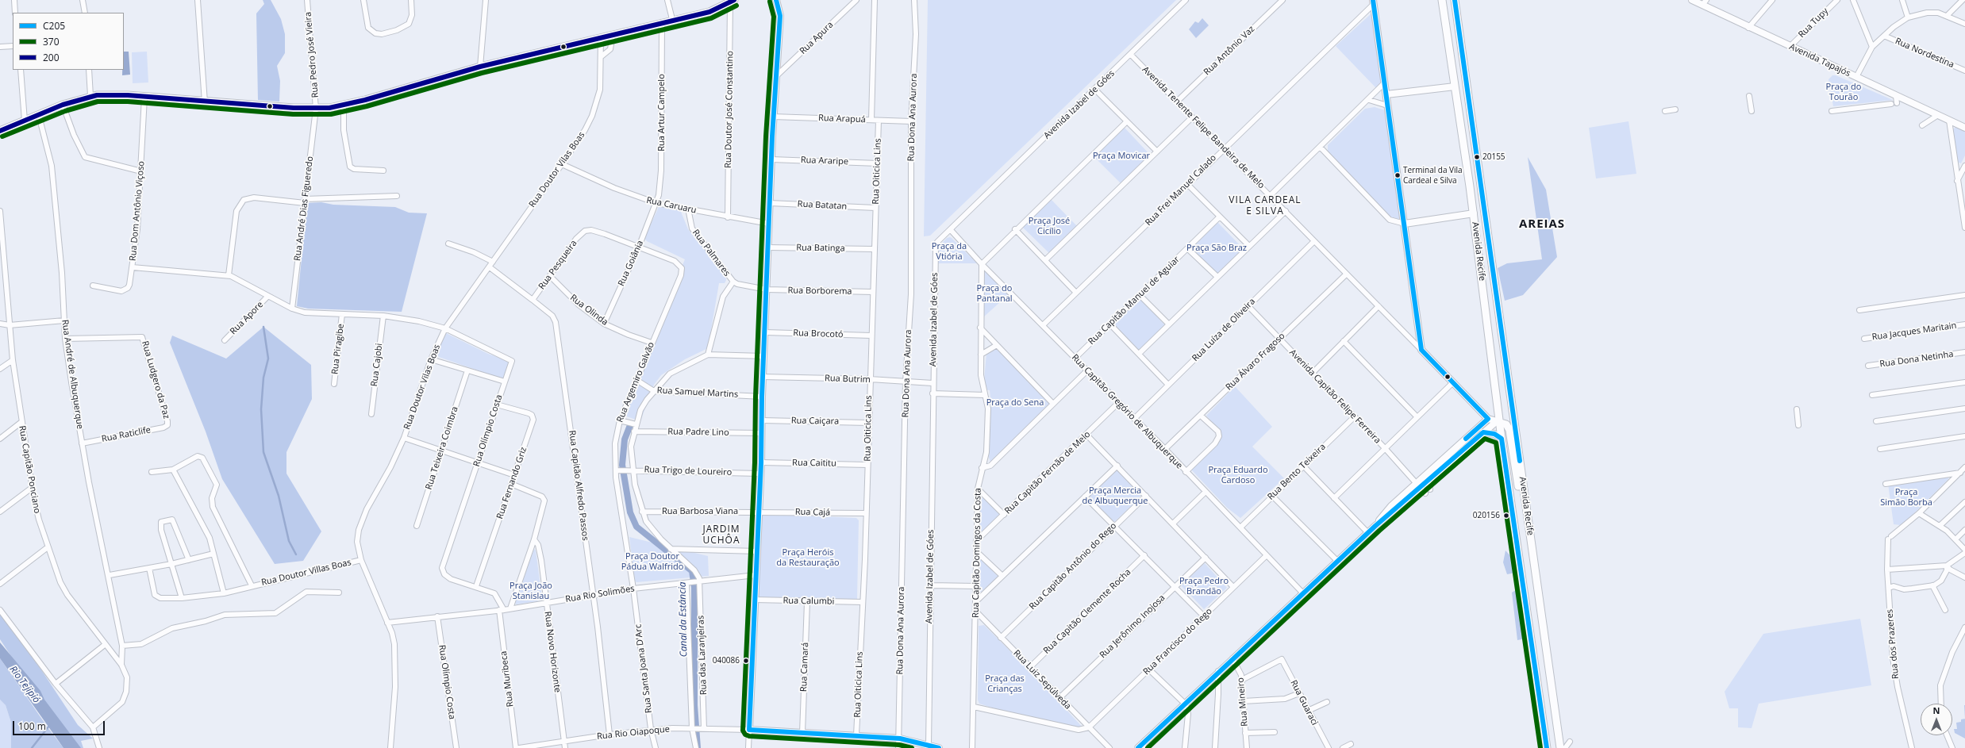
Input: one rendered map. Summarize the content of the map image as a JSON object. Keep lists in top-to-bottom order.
{
  "streets": {
    "main road": ["Avenida Tapajós", "Avenida Tenente Felipe Bandeira de Melo", "Avenida Recife"],
    "street": [
      "Rua Tupy",
      "Rua Apura",
      "Rua Antônio Vaz",
      "Rua Nordestina",
      "Rua Pedro José Vieira",
      "Avenida Izabel de Góes",
      "Rua Doutor José Constantino",
      "Rua Artur Campelo",
      "Rua Dona Ana Aurora",
      "Rua Arapuá",
      "Rua Araripe",
      "Rua Doutor Vilas Boas",
      "Rua Oiticica Lins",
      "Rua Frei Manuel Calado",
      "Rua Caruaru",
      "Rua Batatan",
      "Rua André Dias Figueredo",
      "Rua Dom Antônio Viçoso",
      "Rua Batinga",
      "Rua Palmares",
      "Rua Goiânia",
      "Rua Pesqueira",
      "Rua Borborema",
      "Rua Capitão Manuel de Aguiar",
      "Rua Olinda",
      "Rua Apore",
      "Rua Luíza de Oliveira",
      "Rua Jacques Maritain",
      "Rua Brocotó",
      "Rua Piragibe",
      "Rua Dona Netinha",
      "Rua Álvaro Fragoso",
      "Rua Cajobi",
      "Rua André de Albuquerque",
      "Rua Butrim",
      "Rua Ludgero da Paz",
      "Rua Argemiro Galvão",
      "Rua Samuel Martins",
      "Avenida Capitão Felipe Ferreira",
      "Rua Capitão Gregório de Albuquerque",
      "Rua Caiçara",
      "Rua Olímpio Costa",
      "Rua Padre Lino",
      "Rua Raticlife",
      "Rua Teixeira Coimbra",
      "Rua Caititu",
      "Rua Capitão Ponciano",
      "Rua Trigo de Loureiro",
      "Rua Bento Teixeira",
      "Rua Capitão Fernão de Melo",
      "Rua Fernando Griz",
      "Rua Capitão Alfredo Passos",
      "Rua Barbosa Viana",
      "Rua Cajá",
      "Rua Capitão Domingos da Costa",
      "Rua Capitão Antônio do Rego",
      "Rua Doutor Villas Boas",
      "Rua Rio Solimões",
      "Rua Calumbi",
      "Rua Capitão Clemente Rocha",
      "Rua Jerônimo Inojosa",
      "Rua Francisco do Rego",
      "Rua dos Prazeres",
      "Rua Novo Horizonte",
      "Rua das Laranjeiras",
      "Rua Camará",
      "Rua Santa Joana D'Arc",
      "Rua Muribeca",
      "Rua Luiz Sepúlveda",
      "Rua Mineiro",
      "Rua Guaraci",
      "Rua Rio Oiapoque"
    ]
  },
  "crossings": [
    ["Rua Tupy", "Avenida Tapajós"],
    ["Rua Antônio Vaz", "Avenida Tenente Felipe Bandeira de Melo"],
    ["Rua Pedro José Vieira", "Rua André Dias Figueredo"],
    ["Avenida Izabel de Góes", "Avenida Tenente Felipe Bandeira de Melo"],
    ["Avenida Izabel de Góes", "Rua Butrim"],
    ["Avenida Izabel de Góes", "Rua Capitão Gregório de Albuquerque"],
    ["Rua Doutor José Constantino", "Rua Caruaru"],
    ["Rua Artur Campelo", "Rua Caruaru"],
    ["Rua Artur Campelo", "Rua Goiânia"],
    ["Rua Dona Ana Aurora", "Rua Arapuá"],
    ["Rua Dona Ana Aurora", "Rua Butrim"],
    ["Rua Arapuá", "Rua Oiticica Lins"],
    ["Avenida Tenente Felipe Bandeira de Melo", "Rua Frei Manuel Calado"],
    ["Avenida Tenente Felipe Bandeira de Melo", "Rua Luíza de Oliveira"],
    ["Avenida Tenente Felipe Bandeira de Melo", "Rua Álvaro Fragoso"],
    ["Rua Araripe", "Rua Oiticica Lins"],
    ["Rua Doutor Vilas Boas", "Rua Caruaru"],
    ["Rua Doutor Vilas Boas", "Rua Dom Antônio Viçoso"],
    ["Rua Doutor Vilas Boas", "Rua Olímpio Costa"],
    ["Rua Doutor Vilas Boas", "Rua Capitão Alfredo Passos"],
    ["Rua Doutor Vilas Boas", "Rua Doutor Villas Boas"],
    ["Rua Doutor Vilas Boas", "Rua Rio Solimões"],
    ["Rua Oiticica Lins", "Rua Batatan"],
    ["Rua Oiticica Lins", "Rua Batinga"],
    ["Rua Oiticica Lins", "Rua Borborema"],
    ["Rua Oiticica Lins", "Rua Brocotó"],
    ["Rua Oiticica Lins", "Rua Butrim"],
    ["Rua Oiticica Lins", "Rua Caiçara"],
    ["Rua Oiticica Lins", "Rua Caititu"],
    ["Rua Oiticica Lins", "Rua Cajá"],
    ["Rua Oiticica Lins", "Rua Calumbi"],
    ["Rua Frei Manuel Calado", "Rua Capitão Gregório de Albuquerque"],
    ["Rua Caruaru", "Rua Palmares"],
    ["Rua Caruaru", "Rua Goiânia"],
    ["Rua André Dias Figueredo", "Rua Dom Antônio Viçoso"],
    ["Rua Dom Antônio Viçoso", "Rua Apore"],
    ["Rua Dom Antônio Viçoso", "Rua Piragibe"],
    ["Rua Dom Antônio Viçoso", "Rua Cajobi"],
    ["Rua Dom Antônio Viçoso", "Rua Olímpio Costa"],
    ["Rua Palmares", "Rua Borborema"],
    ["Rua Goiânia", "Rua Pesqueira"],
    ["Rua Goiânia", "Rua Olinda"],
    ["Rua Goiânia", "Rua Argemiro Galvão"],
    ["Rua Pesqueira", "Rua Olinda"],
    ["Rua Pesqueira", "Rua Argemiro Galvão"],
    ["Rua Pesqueira", "Rua Capitão Alfredo Passos"],
    ["Rua Capitão Manuel de Aguiar", "Rua Capitão Gregório de Albuquerque"],
    ["Rua Olinda", "Rua Argemiro Galvão"],
    ["Rua Luíza de Oliveira", "Avenida Capitão Felipe Ferreira"],
    ["Rua Luíza de Oliveira", "Rua Capitão Gregório de Albuquerque"],
    ["Rua Álvaro Fragoso", "Avenida Capitão Felipe Ferreira"],
    ["Rua Álvaro Fragoso", "Rua Capitão Gregório de Albuquerque"],
    ["Rua André de Albuquerque", "Rua Ludgero da Paz"],
    ["Rua André de Albuquerque", "Rua Raticlife"],
    ["Rua André de Albuquerque", "Rua Capitão Ponciano"],
    ["Rua Ludgero da Paz", "Rua Raticlife"],
    ["Rua Argemiro Galvão", "Rua Samuel Martins"],
    ["Rua Argemiro Galvão", "Rua Padre Lino"],
    ["Rua Argemiro Galvão", "Rua Trigo de Loureiro"],
    ["Rua Argemiro Galvão", "Rua Barbosa Viana"],
    ["Rua Argemiro Galvão", "Rua Rio Solimões"],
    ["Rua Argemiro Galvão", "Rua das Laranjeiras"],
    ["Rua Argemiro Galvão", "Rua Santa Joana D'Arc"],
    ["Avenida Capitão Felipe Ferreira", "Rua Bento Teixeira"],
    ["Rua Capitão Gregório de Albuquerque", "Rua Bento Teixeira"],
    ["Rua Capitão Gregório de Albuquerque", "Rua Capitão Fernão de Melo"],
    ["Rua Capitão Gregório de Albuquerque", "Rua Capitão Domingos da Costa"],
    ["Rua Capitão Gregório de Albuquerque", "Rua Francisco do Rego"],
    ["Rua Olímpio Costa", "Rua Fernando Griz"],
    ["Rua Olímpio Costa", "Rua Rio Solimões"],
    ["Rua Capitão Fernão de Melo", "Rua Capitão Domingos da Costa"],
    ["Rua Capitão Alfredo Passos", "Rua Rio Solimões"],
    ["Rua Capitão Alfredo Passos", "Rua Rio Oiapoque"],
    ["Rua Barbosa Viana", "Rua Cajá"],
    ["Rua Capitão Domingos da Costa", "Rua Luiz Sepúlveda"],
    ["Rua Capitão Antônio do Rego", "Rua Luiz Sepúlveda"],
    ["Rua Rio Solimões", "Rua Novo Horizonte"],
    ["Rua Rio Solimões", "Rua das Laranjeiras"],
    ["Rua Rio Solimões", "Rua Santa Joana D'Arc"],
    ["Rua Rio Solimões", "Rua Muribeca"],
    ["Rua Calumbi", "Rua Camará"],
    ["Rua Capitão Clemente Rocha", "Rua Luiz Sepúlveda"],
    ["Rua Jerônimo Inojosa", "Rua Luiz Sepúlveda"],
    ["Rua Francisco do Rego", "Rua Luiz Sepúlveda"],
    ["Rua Novo Horizonte", "Rua Rio Oiapoque"],
    ["Rua das Laranjeiras", "Rua Rio Oiapoque"],
    ["Rua Santa Joana D'Arc", "Rua Rio Oiapoque"],
    ["Rua Mineiro", "Rua Guaraci"]
  ],
  "districts": ["VILA CARDEAL E SILVA", "AREIAS", "JARDIM UCHÔA"],
  "water": ["Canal da Estância", "Rio Tejipió"],
  "parks": [
    "Praça do Tourão",
    "Praça Movicar",
    "Praça José Cicílio",
    "Praça da Vtiória",
    "Praça São Braz",
    "Praça do Pantanal",
    "Praça do Sena",
    "Praça Eduardo Cardoso",
    "Praça Mercia de Albuquerque",
    "Praça Simão Borba",
    "Praça Heróis da Restauração",
    "Praça Doutor Pádua Walfrido",
    "Praça Pedro Brandão",
    "Praça João Stanislau",
    "Praça das Crianças"
  ],
  "places": [
    "20155",
    "Terminal da Vila Cardeal e Silva",
    "020156",
    "040086"
  ],
  "lines": ["transit line C205", "transit line 200", "transit line 370"],
  "legend": ["C205", "370", "200"],
  "scale_bar": "100 m",
  "north": "top"
}
